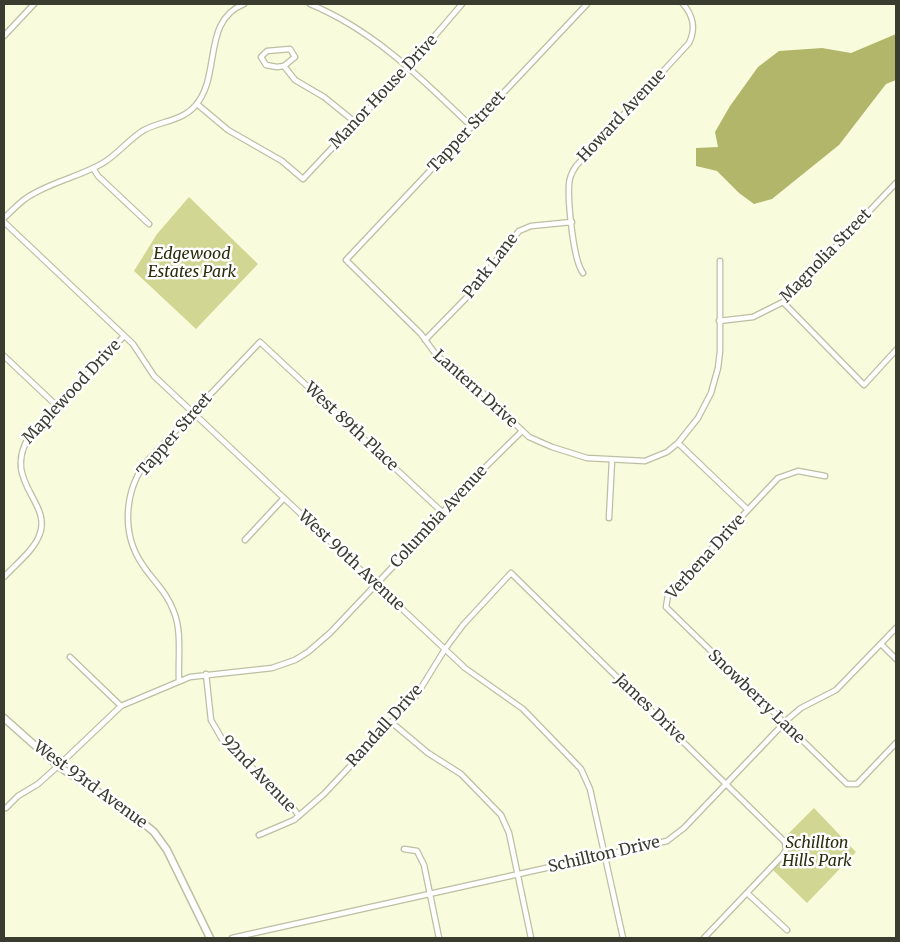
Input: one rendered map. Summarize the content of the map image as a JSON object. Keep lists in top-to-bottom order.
{
  "streets": {
    "street": [
      "Manor House Drive",
      "Howard Avenue",
      "Tapper Street",
      "Magnolia Street",
      "Park Lane",
      "Lantern Drive",
      "Maplewood Drive",
      "West 89th Place",
      "Columbia Avenue",
      "Verbena Drive",
      "West 90th Avenue",
      "Snowberry Lane",
      "James Drive",
      "Randall Drive",
      "92nd Avenue",
      "West 93rd Avenue",
      "Schillton Drive"
    ]
  },
  "crossings": [
    ["Howard Avenue", "Park Lane"],
    ["Tapper Street", "Lantern Drive"],
    ["Tapper Street", "West 89th Place"],
    ["Tapper Street", "Columbia Avenue"],
    ["Tapper Street", "West 90th Avenue"],
    ["Magnolia Street", "Lantern Drive"],
    ["Park Lane", "Lantern Drive"],
    ["Lantern Drive", "Columbia Avenue"],
    ["Maplewood Drive", "West 90th Avenue"],
    ["West 89th Place", "Columbia Avenue"],
    ["Columbia Avenue", "West 90th Avenue"],
    ["Columbia Avenue", "92nd Avenue"],
    ["Columbia Avenue", "West 93rd Avenue"],
    ["Verbena Drive", "Snowberry Lane"],
    ["West 90th Avenue", "Randall Drive"],
    ["West 90th Avenue", "Schillton Drive"],
    ["Snowberry Lane", "Schillton Drive"],
    ["James Drive", "Randall Drive"],
    ["James Drive", "Schillton Drive"],
    ["Randall Drive", "92nd Avenue"]
  ],
  "parks": ["Edgewood Estates Park", "Schillton Hills Park"]
}
